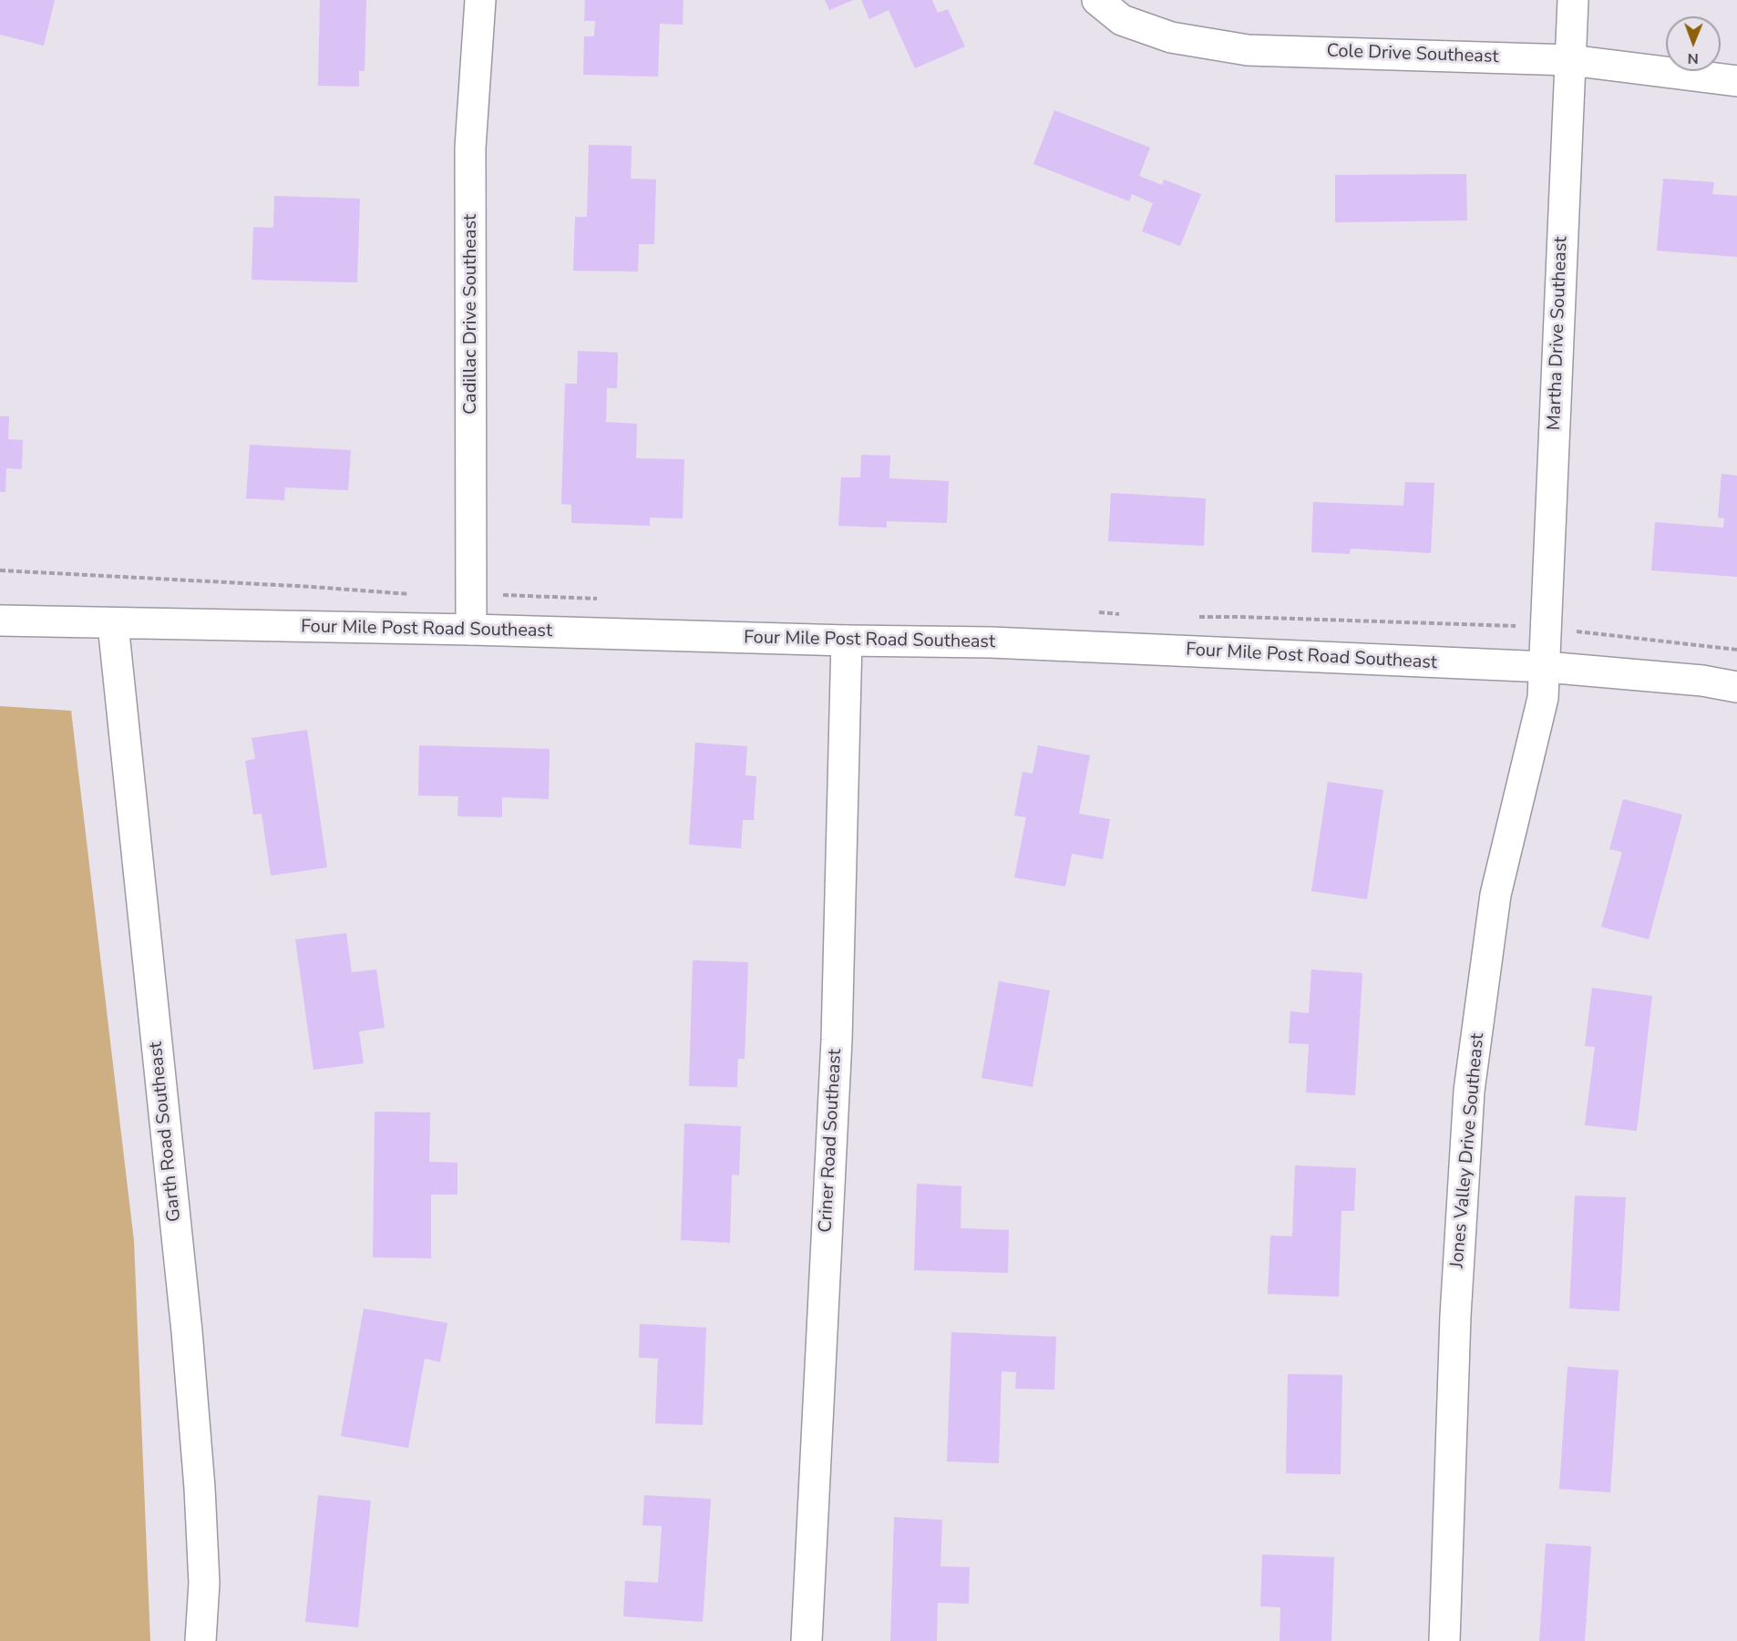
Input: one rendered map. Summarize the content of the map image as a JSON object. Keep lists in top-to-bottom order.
{
  "streets": {
    "street": [
      "Cole Drive Southeast",
      "Cadillac Drive Southeast",
      "Martha Drive Southeast",
      "Four Mile Post Road Southeast",
      "Garth Road Southeast",
      "Criner Road Southeast",
      "Jones Valley Drive Southeast"
    ]
  },
  "crossings": [
    ["Cole Drive Southeast", "Martha Drive Southeast"],
    ["Cadillac Drive Southeast", "Four Mile Post Road Southeast"],
    ["Martha Drive Southeast", "Four Mile Post Road Southeast"],
    ["Martha Drive Southeast", "Jones Valley Drive Southeast"],
    ["Four Mile Post Road Southeast", "Garth Road Southeast"],
    ["Four Mile Post Road Southeast", "Criner Road Southeast"],
    ["Four Mile Post Road Southeast", "Jones Valley Drive Southeast"]
  ],
  "north": "bottom"
}
